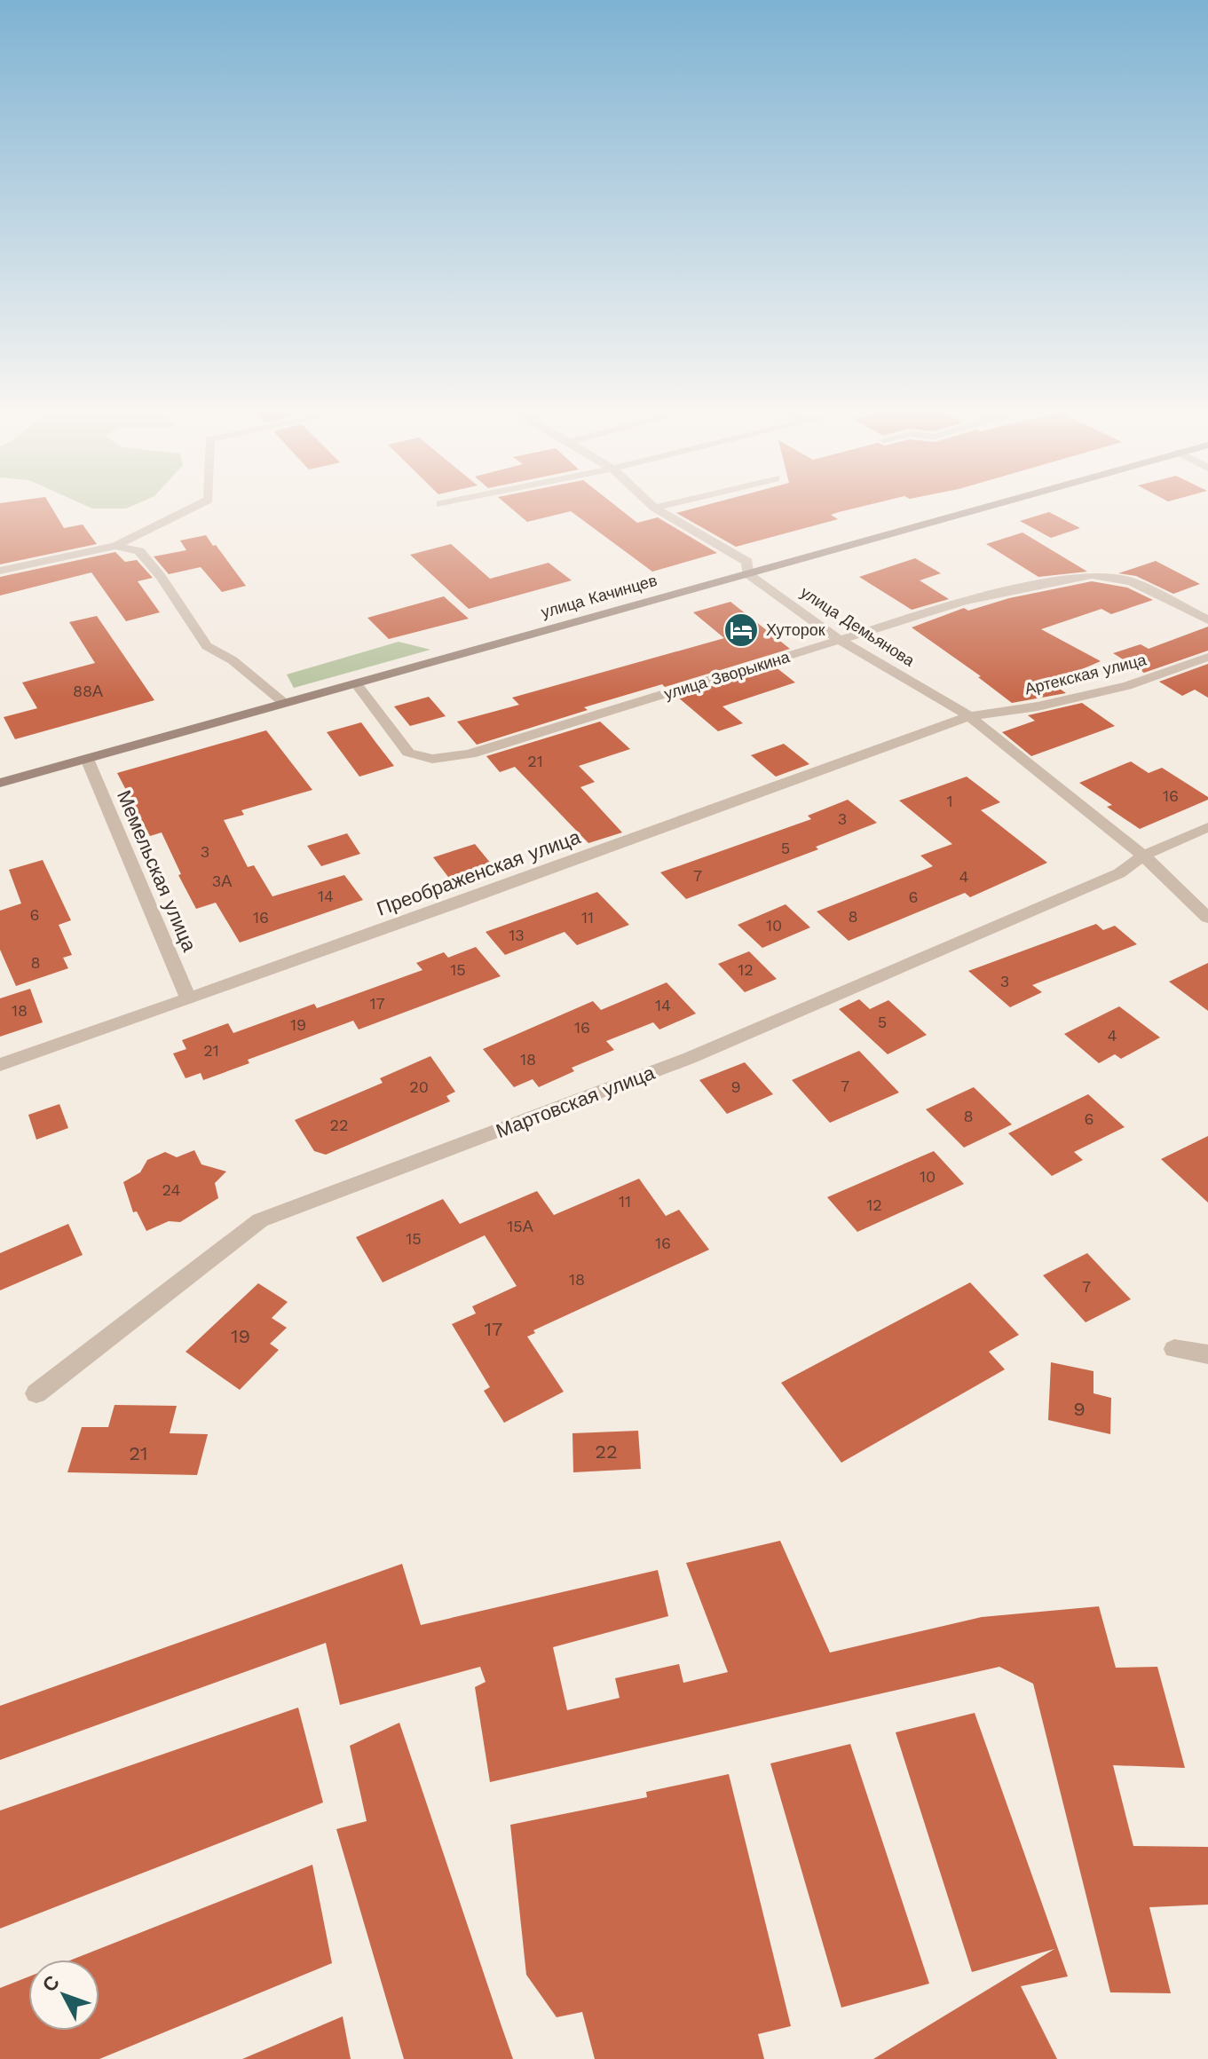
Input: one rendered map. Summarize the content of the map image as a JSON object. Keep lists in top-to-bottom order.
{
  "streets": {
    "main road": ["улица Качинцев"],
    "street": [
      "улица Демьянова",
      "Артекская улица",
      "улица Зворыкина",
      "Мемельская улица",
      "Преображенская улица",
      "Мартовская улица"
    ]
  },
  "crossings": [
    ["улица Качинцев", "улица Демьянова"],
    ["улица Качинцев", "улица Зворыкина"],
    ["улица Качинцев", "Мемельская улица"],
    ["улица Демьянова", "Артекская улица"],
    ["улица Демьянова", "улица Зворыкина"],
    ["улица Демьянова", "Преображенская улица"],
    ["улица Демьянова", "Мартовская улица"],
    ["Артекская улица", "Преображенская улица"],
    ["Мемельская улица", "Преображенская улица"]
  ],
  "places": {
    "hotel": ["Хуторок"]
  },
  "house_numbers": [
    "88А",
    "21",
    "16",
    "1",
    "3",
    "5",
    "3",
    "7",
    "4",
    "3А",
    "14",
    "6",
    "6",
    "8",
    "16",
    "11",
    "10",
    "13",
    "8",
    "15",
    "12",
    "3",
    "17",
    "14",
    "18",
    "5",
    "19",
    "16",
    "4",
    "21",
    "18",
    "7",
    "20",
    "9",
    "8",
    "6",
    "22",
    "10",
    "24",
    "11",
    "12",
    "15А",
    "15",
    "16",
    "18",
    "7",
    "17",
    "19",
    "9",
    "22",
    "21"
  ],
  "north": "top left"
}
